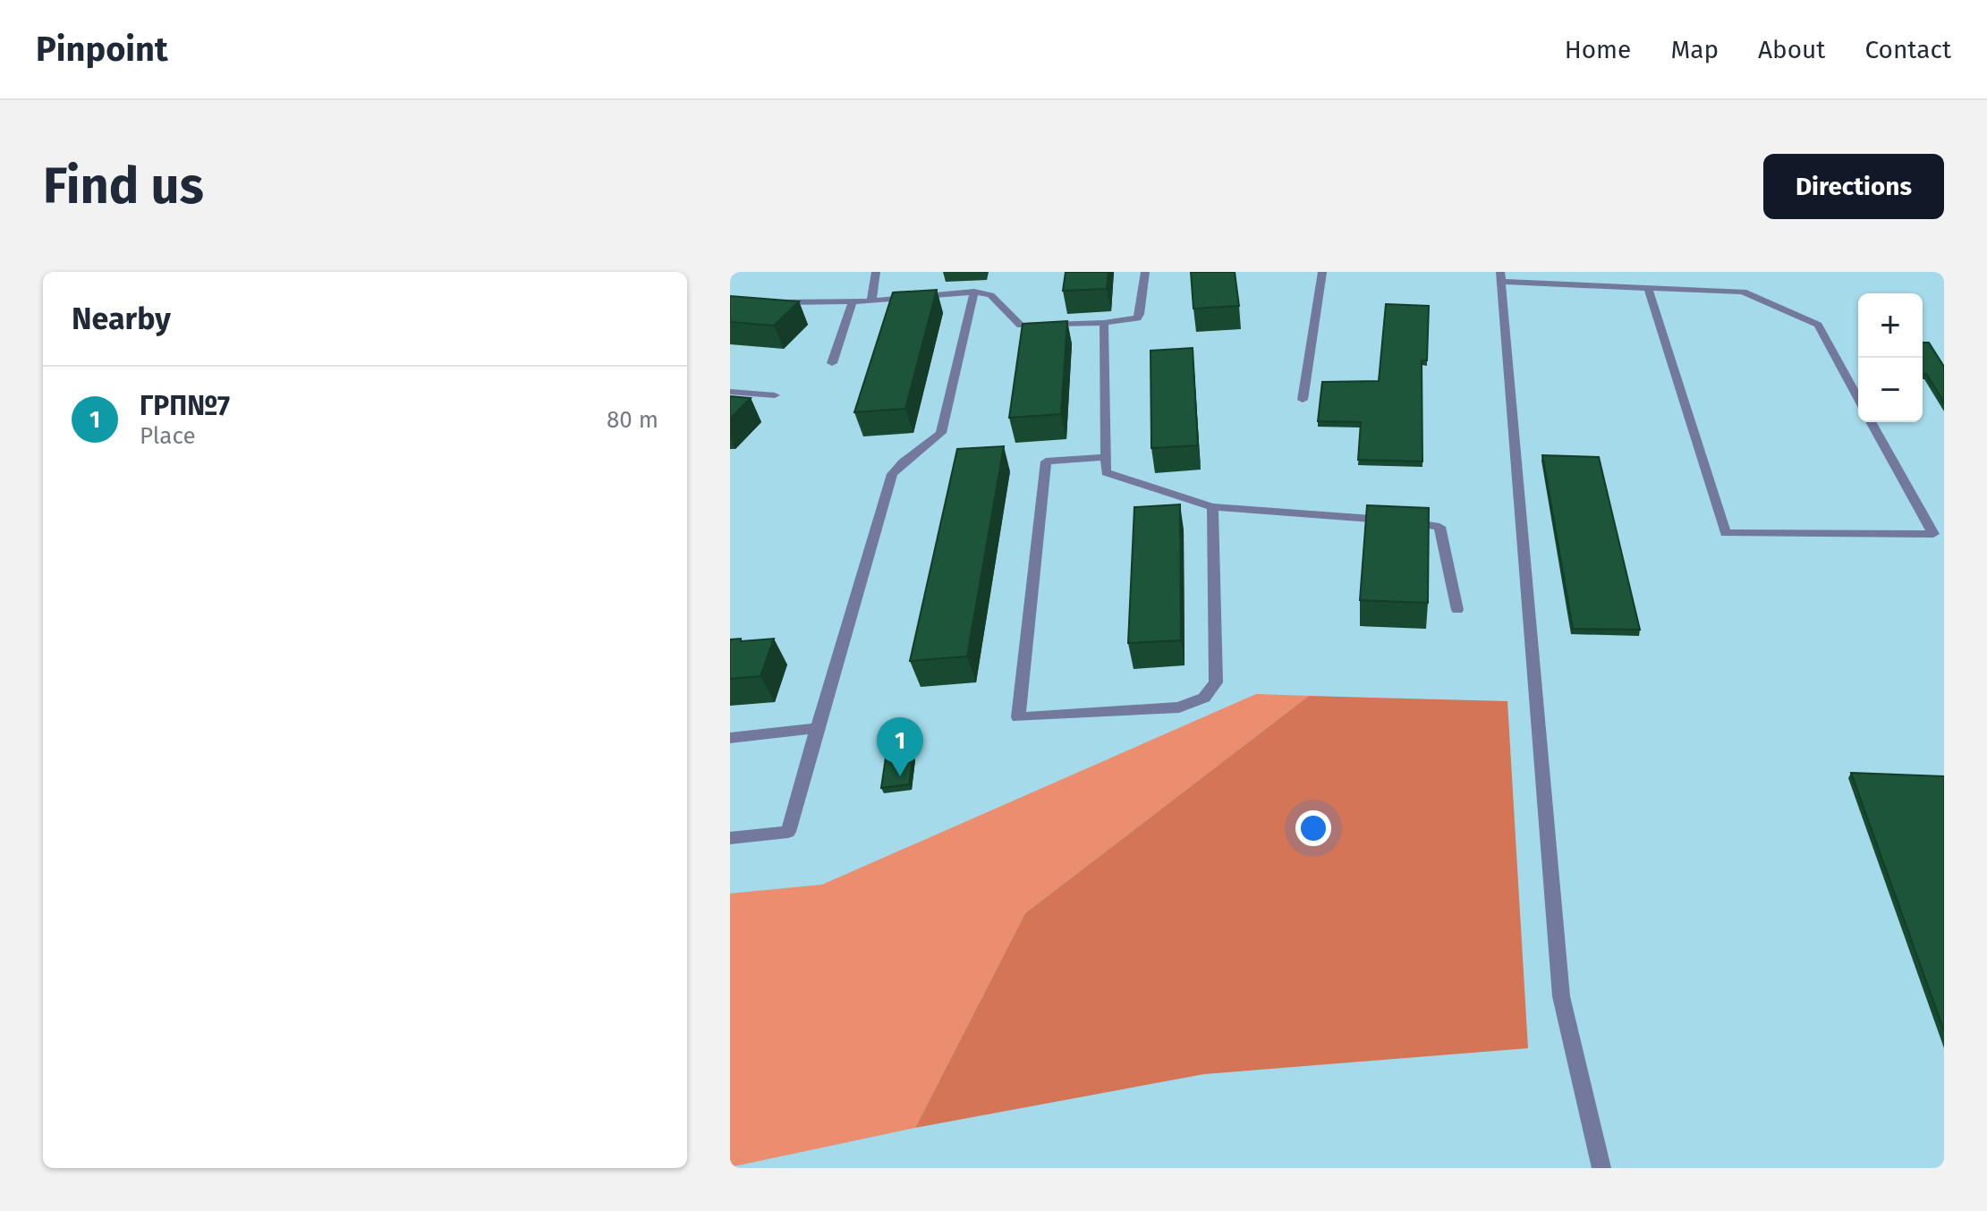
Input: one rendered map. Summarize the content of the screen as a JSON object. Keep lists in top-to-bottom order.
{
  "page": {
    "header": "Pinpoint",
    "nav": [
      "Home",
      "Map",
      "About",
      "Contact"
    ],
    "buttons": "Directions",
    "title": "Find us",
    "heading": "Nearby",
    "map_buttons": ["+", "−"],
    "list": [
      {
        "mark": "1",
        "name": "ГРП№7",
        "note": "Place",
        "value": "80 m"
      }
    ],
    "pins": "1"
  }
}
